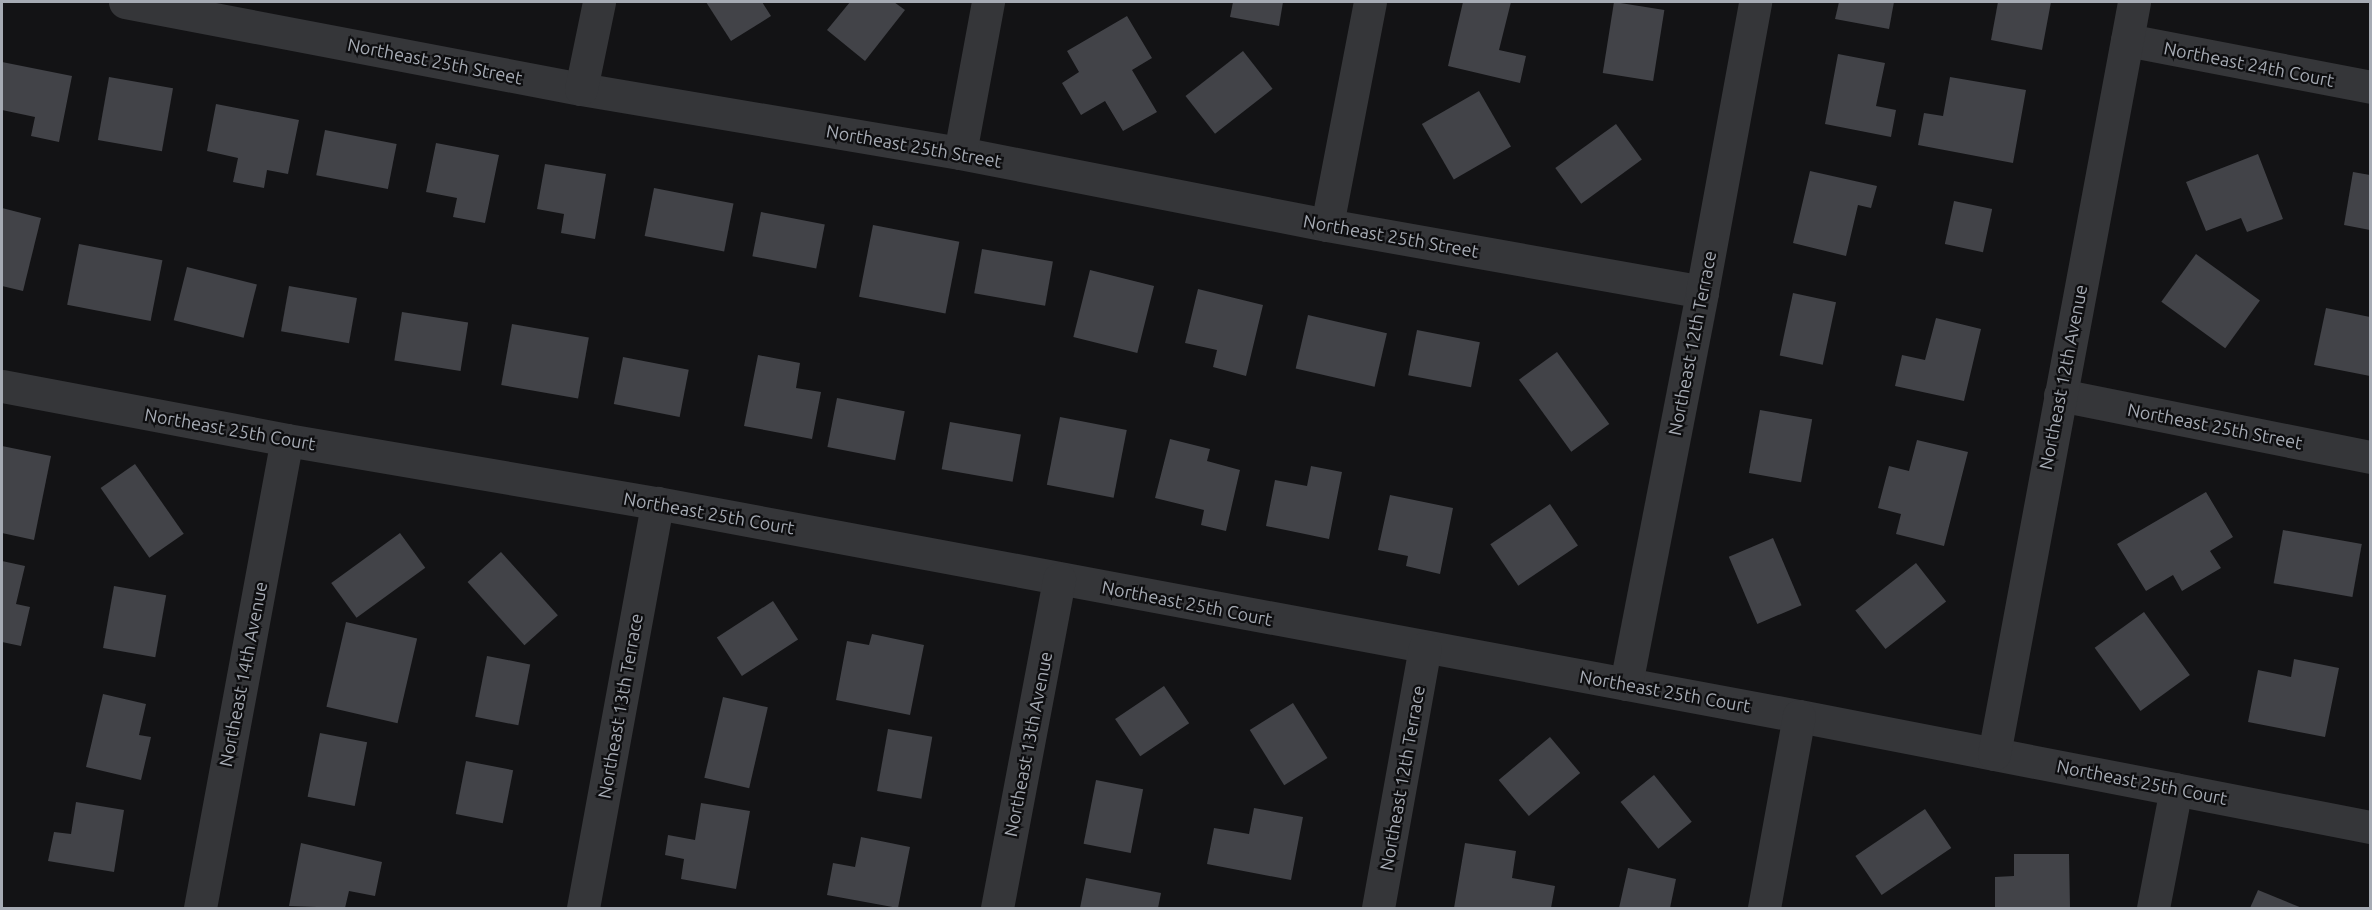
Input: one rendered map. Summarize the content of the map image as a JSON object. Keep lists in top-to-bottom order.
{
  "streets": {
    "street": [
      "Northeast 25th Street",
      "Northeast 24th Court",
      "Northeast 12th Terrace",
      "Northeast 12th Avenue",
      "Northeast 25th Court",
      "Northeast 14th Avenue",
      "Northeast 13th Terrace",
      "Northeast 13th Avenue"
    ]
  },
  "crossings": [
    ["Northeast 25th Street", "Northeast 12th Terrace"],
    ["Northeast 25th Street", "Northeast 12th Avenue"],
    ["Northeast 24th Court", "Northeast 12th Avenue"],
    ["Northeast 12th Terrace", "Northeast 25th Court"],
    ["Northeast 12th Avenue", "Northeast 25th Court"],
    ["Northeast 25th Court", "Northeast 14th Avenue"],
    ["Northeast 25th Court", "Northeast 13th Terrace"],
    ["Northeast 25th Court", "Northeast 13th Avenue"]
  ]
}
